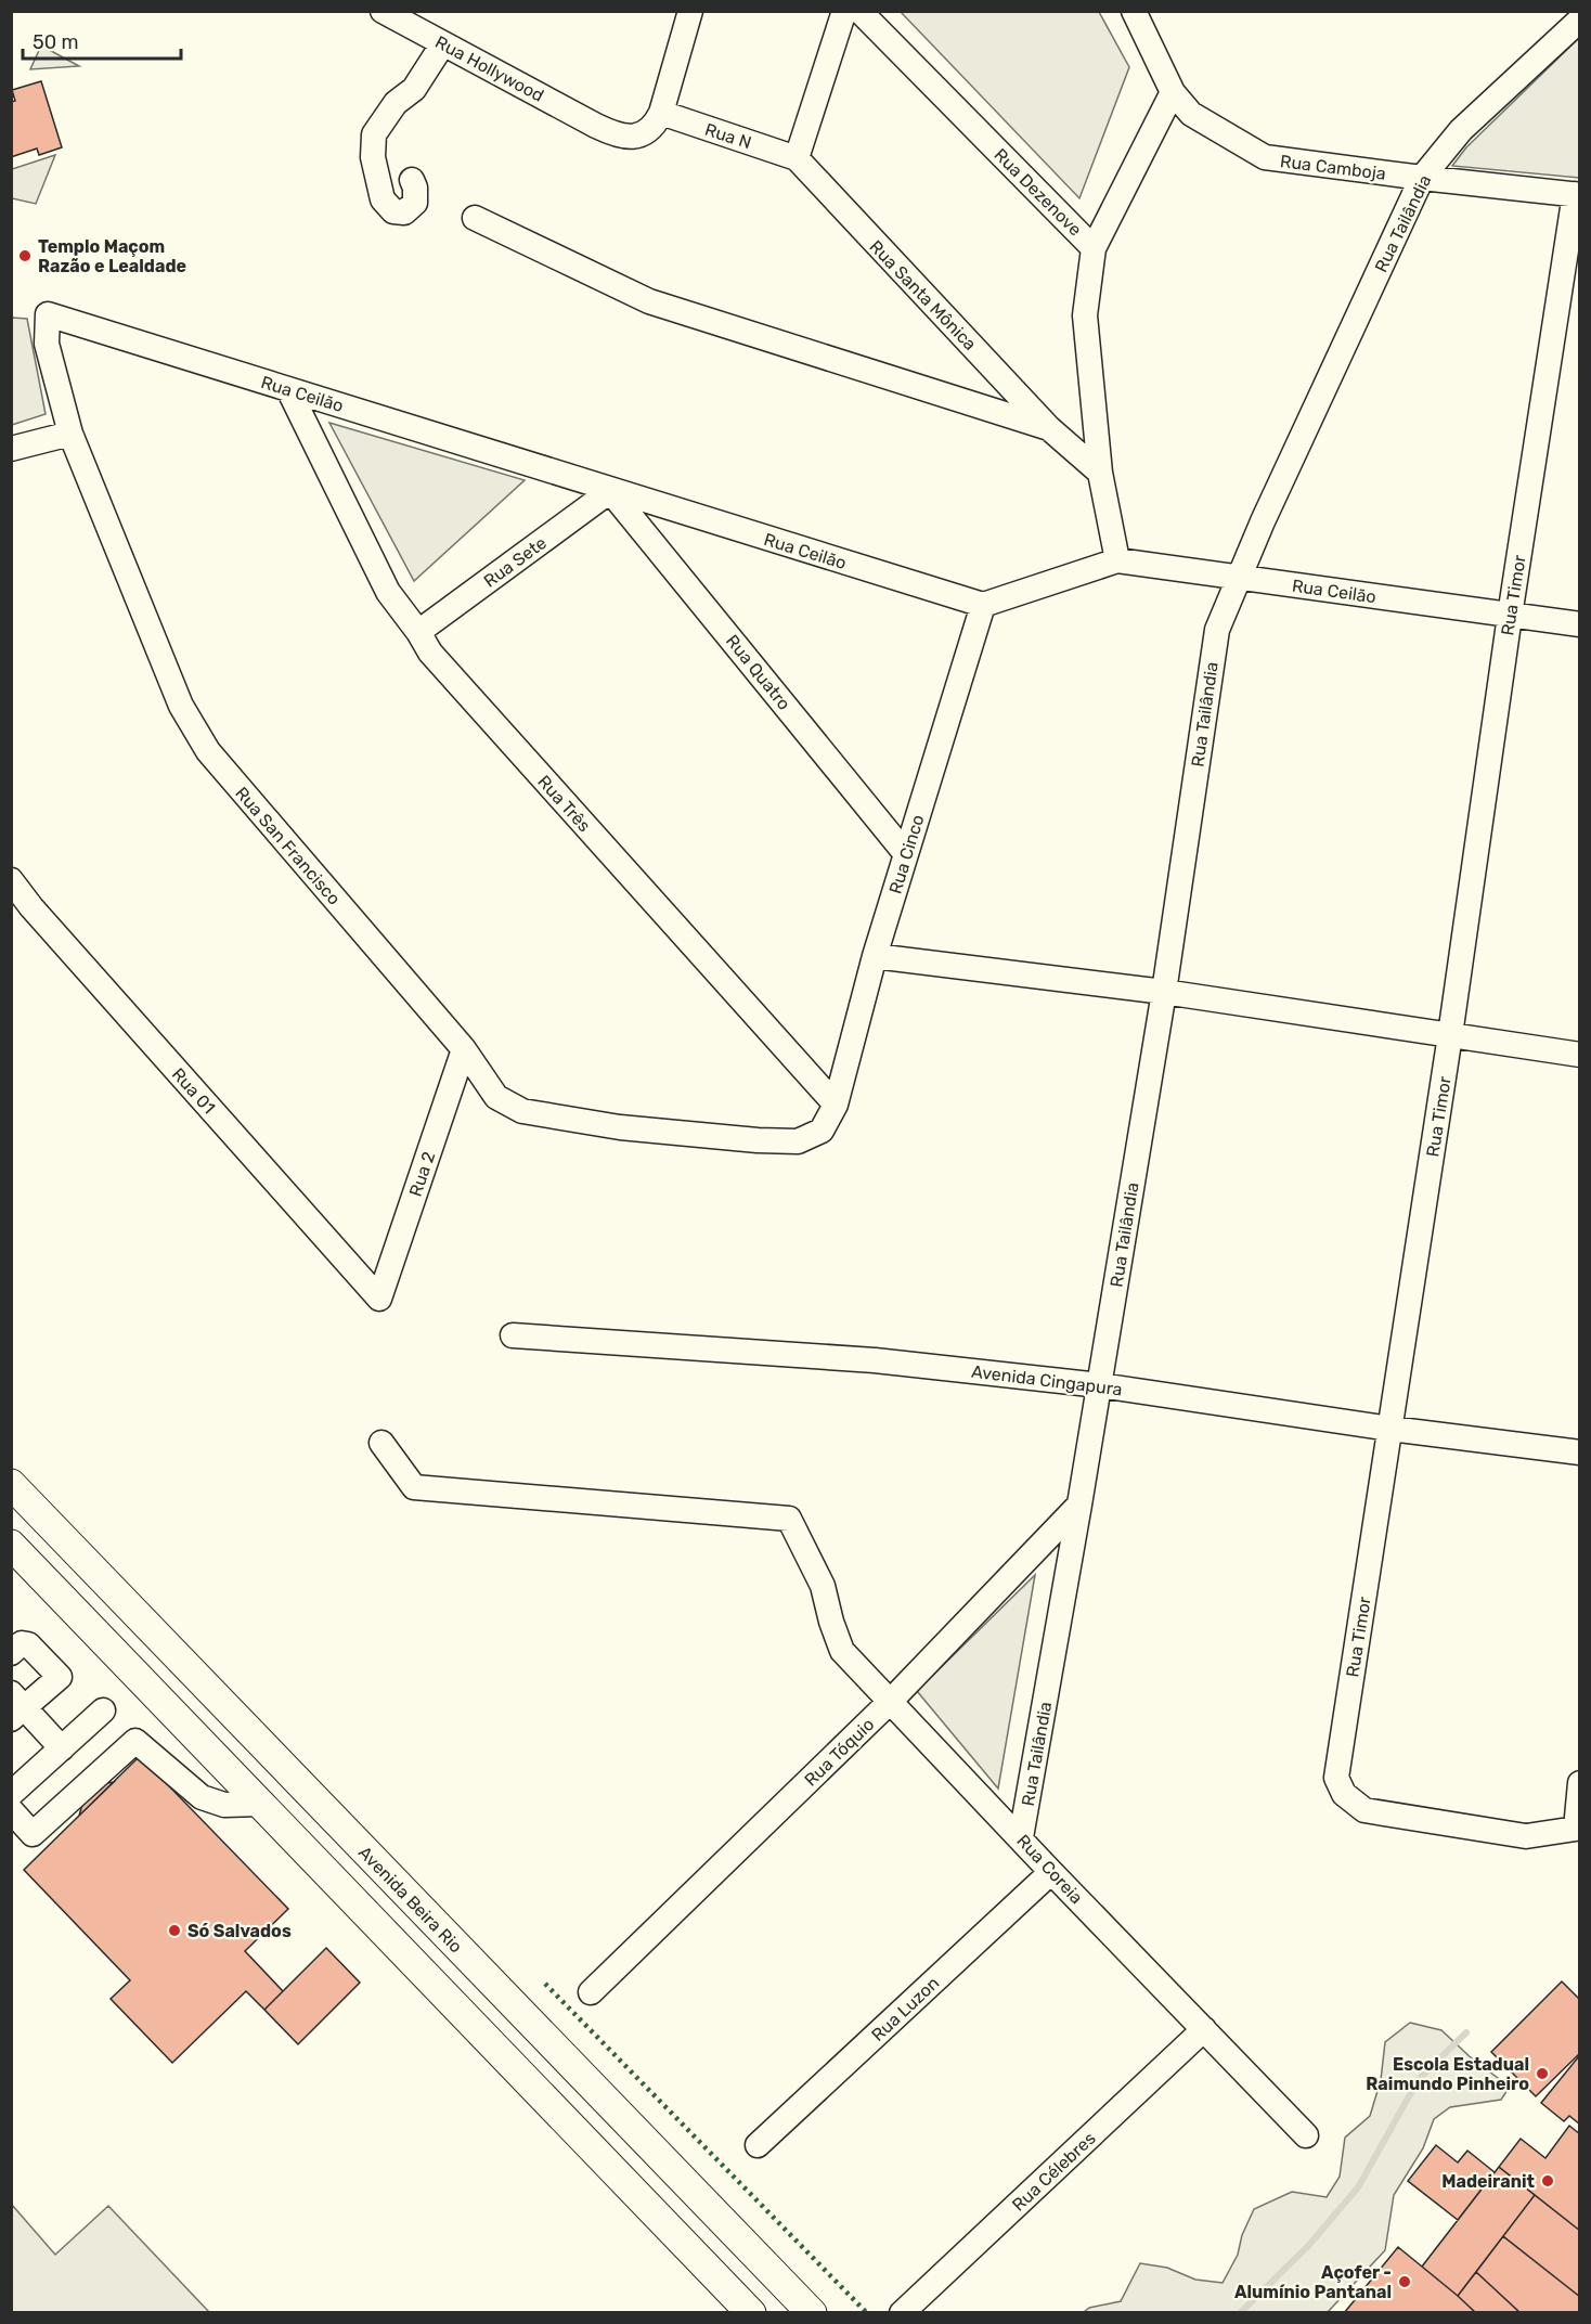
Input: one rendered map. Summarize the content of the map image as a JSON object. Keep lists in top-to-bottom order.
{
  "streets": {
    "main road": ["Avenida Beira Rio"],
    "street": [
      "Rua Hollywood",
      "Rua N",
      "Rua Camboja",
      "Rua Dezenove",
      "Rua Tailândia",
      "Rua Santa Mônica",
      "Rua Ceilão",
      "Rua Sete",
      "Rua Timor",
      "Rua Quatro",
      "Rua Três",
      "Rua San Francisco",
      "Rua Cinco",
      "Rua 01",
      "Rua 2",
      "Avenida Cingapura",
      "Rua Tóquio",
      "Rua Coreia",
      "Rua Luzon",
      "Rua Célebres"
    ]
  },
  "crossings": [
    ["Rua Hollywood", "Rua N"],
    ["Rua N", "Rua Santa Mônica"],
    ["Rua Camboja", "Rua Dezenove"],
    ["Rua Camboja", "Rua Tailândia"],
    ["Rua Camboja", "Rua Timor"],
    ["Rua Tailândia", "Rua Ceilão"],
    ["Rua Tailândia", "Avenida Cingapura"],
    ["Rua Tailândia", "Rua Tóquio"],
    ["Rua Tailândia", "Rua Coreia"],
    ["Rua Ceilão", "Rua Sete"],
    ["Rua Ceilão", "Rua Timor"],
    ["Rua Ceilão", "Rua Quatro"],
    ["Rua Ceilão", "Rua Três"],
    ["Rua Ceilão", "Rua San Francisco"],
    ["Rua Ceilão", "Rua Cinco"],
    ["Rua Sete", "Rua Quatro"],
    ["Rua Sete", "Rua Três"],
    ["Rua Timor", "Avenida Cingapura"],
    ["Rua Quatro", "Rua Cinco"],
    ["Rua Três", "Rua San Francisco"],
    ["Rua Três", "Rua Cinco"],
    ["Rua San Francisco", "Rua Cinco"],
    ["Rua San Francisco", "Rua 2"],
    ["Rua 01", "Rua 2"],
    ["Rua Tóquio", "Rua Coreia"],
    ["Rua Coreia", "Rua Luzon"],
    ["Rua Coreia", "Rua Célebres"]
  ],
  "places": [
    "Templo Maçom Razão e Lealdade",
    "Só Salvados",
    "Escola Estadual Raimundo Pinheiro",
    "Madeiranit",
    "Açofer - Alumínio Pantanal"
  ],
  "scale_bar": "50 m"
}
